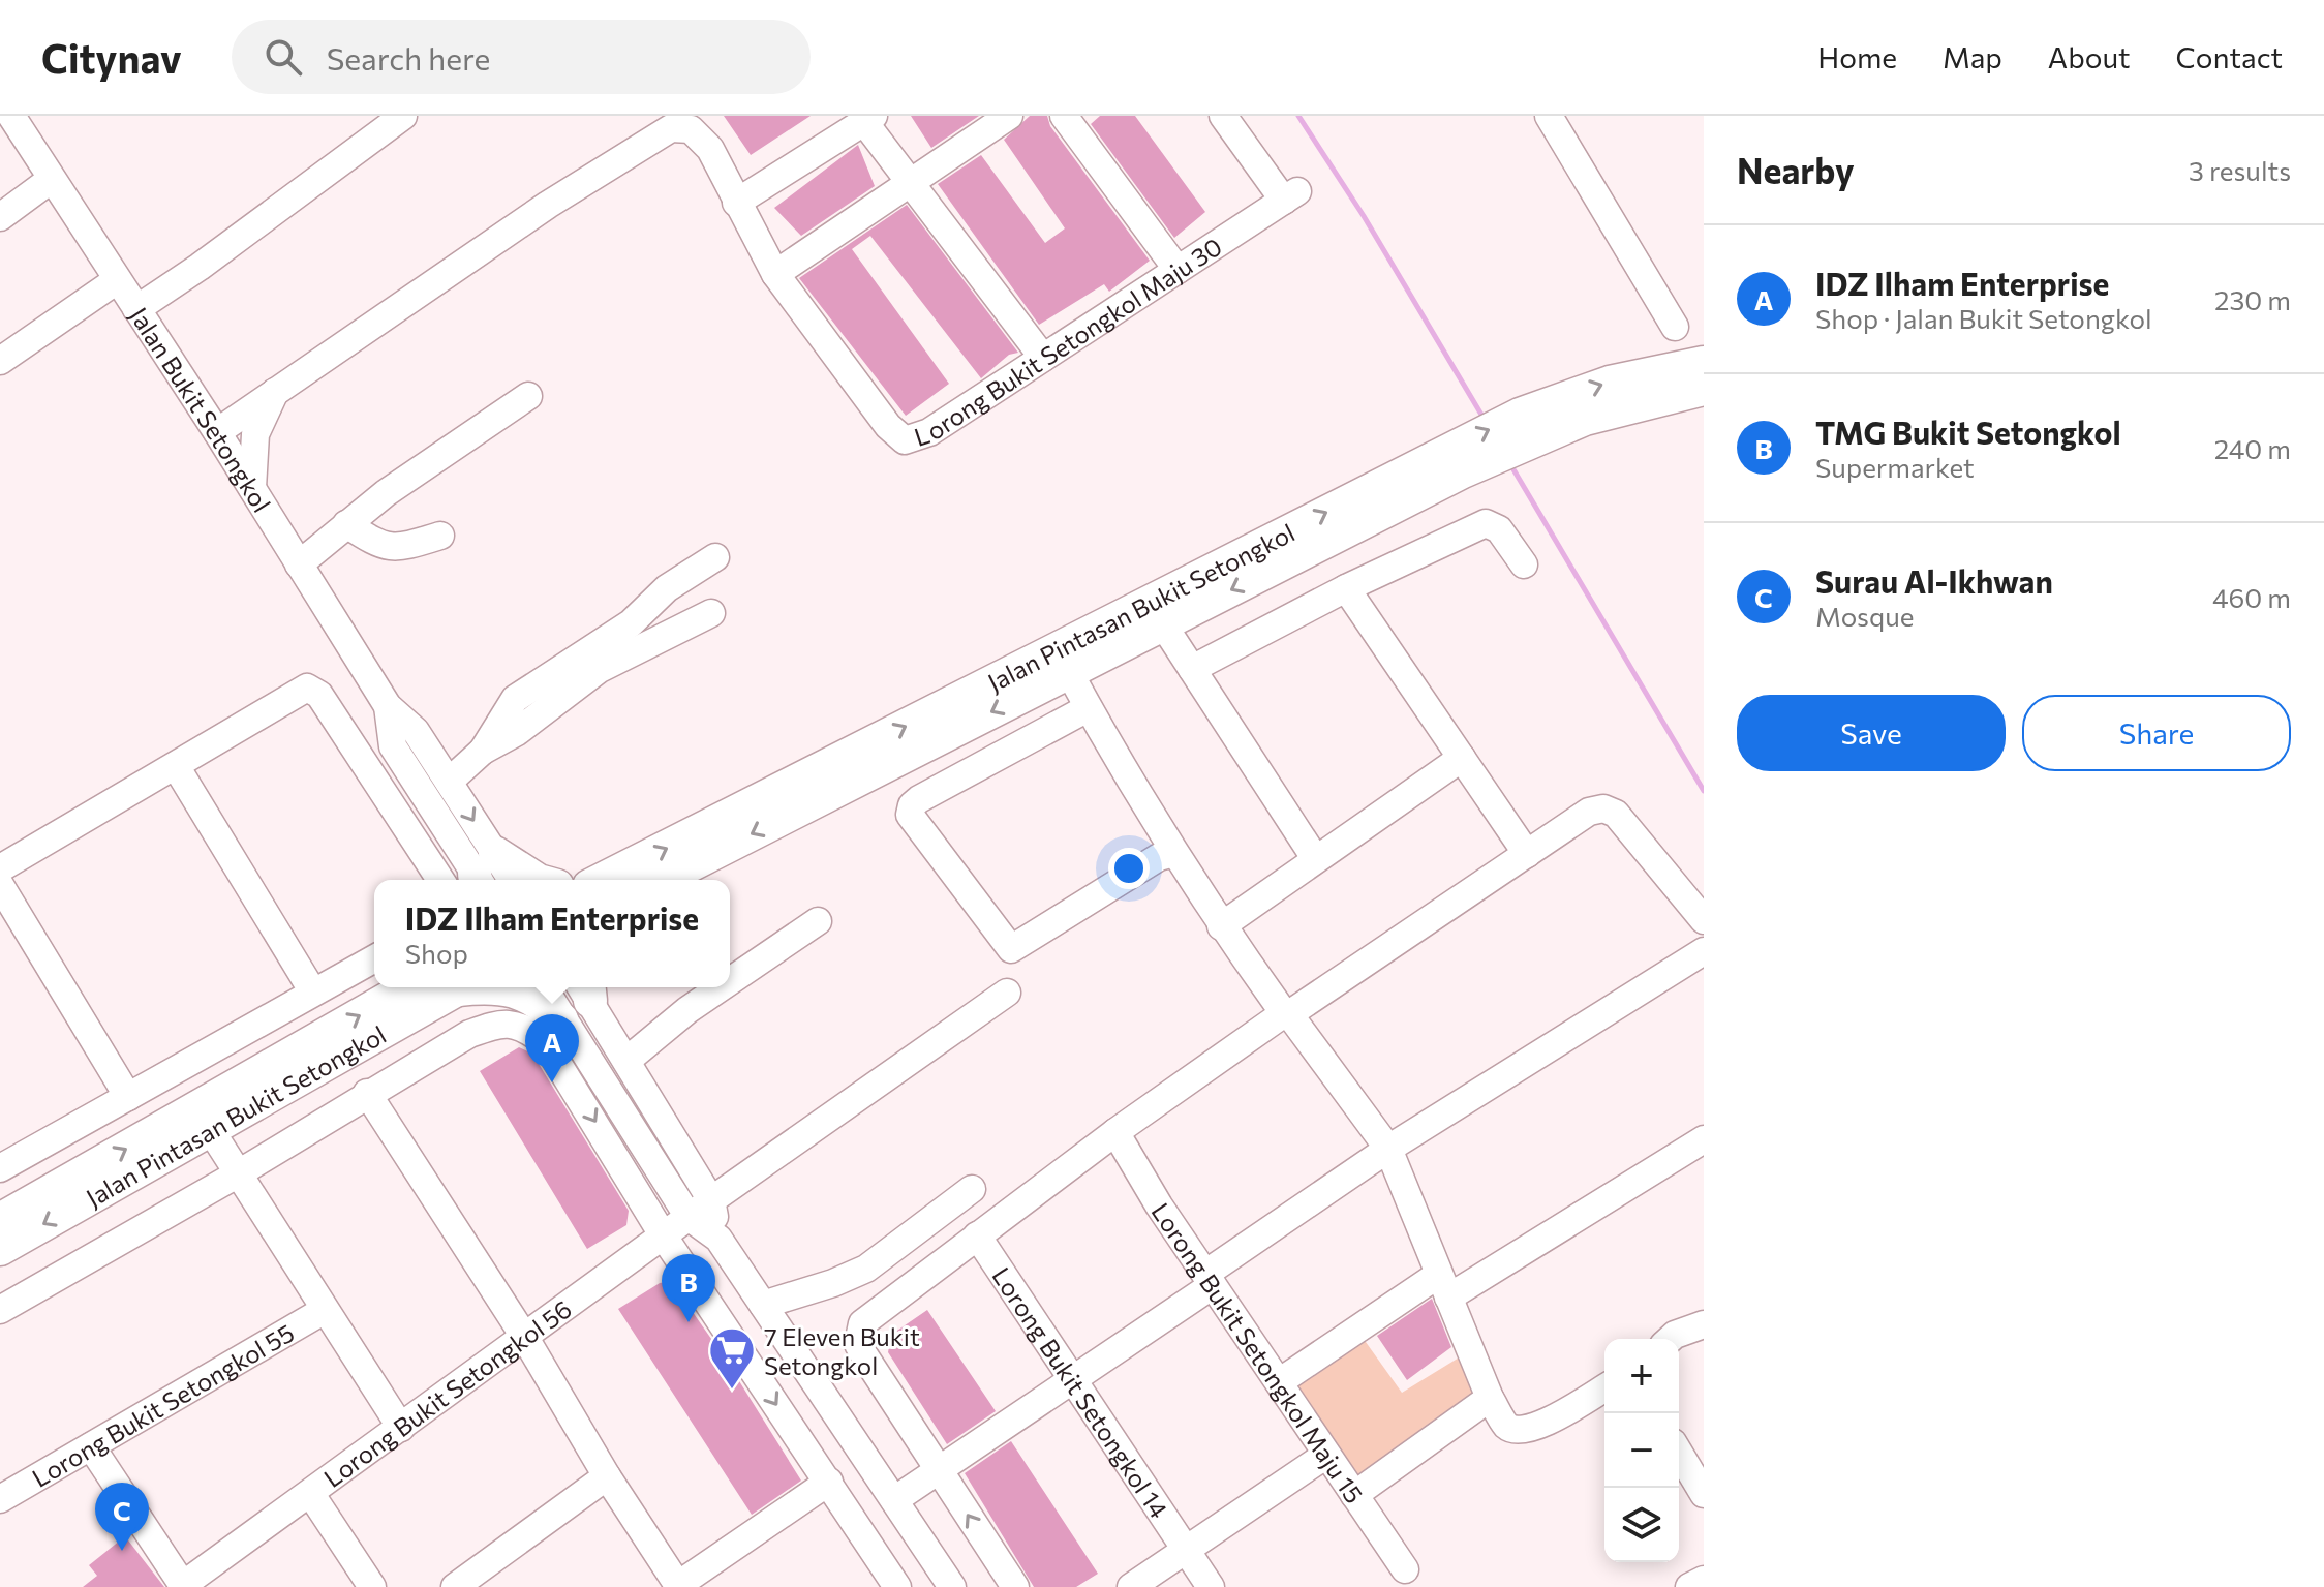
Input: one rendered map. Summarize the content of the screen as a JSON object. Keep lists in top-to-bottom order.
{
  "streets": {
    "main road": ["Jalan Pintasan Bukit Setongkol"],
    "street": [
      "Lorong Bukit Setongkol Maju 30",
      "Jalan Bukit Setongkol",
      "Lorong Bukit Setongkol Maju 15",
      "Lorong Bukit Setongkol 14",
      "Lorong Bukit Setongkol 56",
      "Lorong Bukit Setongkol 55"
    ]
  },
  "places": {
    "supermarket": ["7 Eleven Bukit Setongkol"]
  },
  "page": {
    "header": "Citynav",
    "search": "Search here",
    "nav": [
      "Home",
      "Map",
      "About",
      "Contact"
    ],
    "heading": ["Nearby", "3 results"],
    "list": [
      {
        "mark": "A",
        "name": "IDZ Ilham Enterprise",
        "note": "Shop · Jalan Bukit Setongkol",
        "value": "230 m"
      },
      {
        "mark": "B",
        "name": "TMG Bukit Setongkol",
        "note": "Supermarket",
        "value": "240 m"
      },
      {
        "mark": "C",
        "name": "Surau Al-Ikhwan",
        "note": "Mosque",
        "value": "460 m"
      }
    ],
    "buttons": ["Save", "Share"],
    "popup": ["IDZ Ilham Enterprise", "Shop"],
    "pins": ["A", "B", "C"],
    "map_buttons": ["+", "−"]
  }
}
